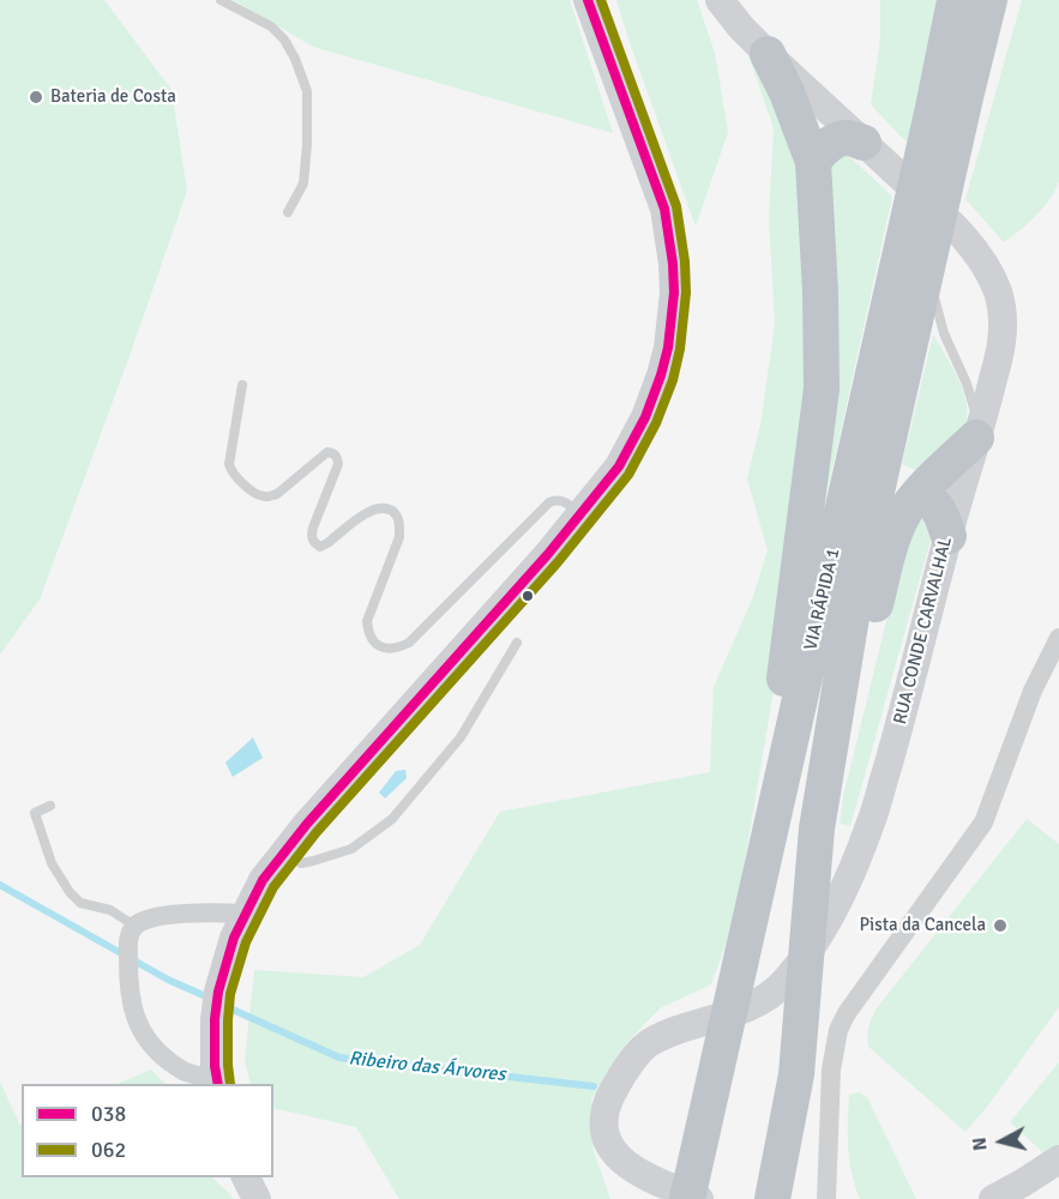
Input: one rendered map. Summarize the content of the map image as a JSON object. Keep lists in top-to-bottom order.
{
  "streets": {
    "highway": ["VIA RÁPIDA 1"],
    "main road": ["RUA CONDE CARVALHAL"]
  },
  "water": ["Ribeiro das Árvores"],
  "places": ["Bateria de Costa", "Pista da Cancela"],
  "lines": ["transit line 038", "transit line 062"],
  "legend": ["038", "062"],
  "north": "left"
}
